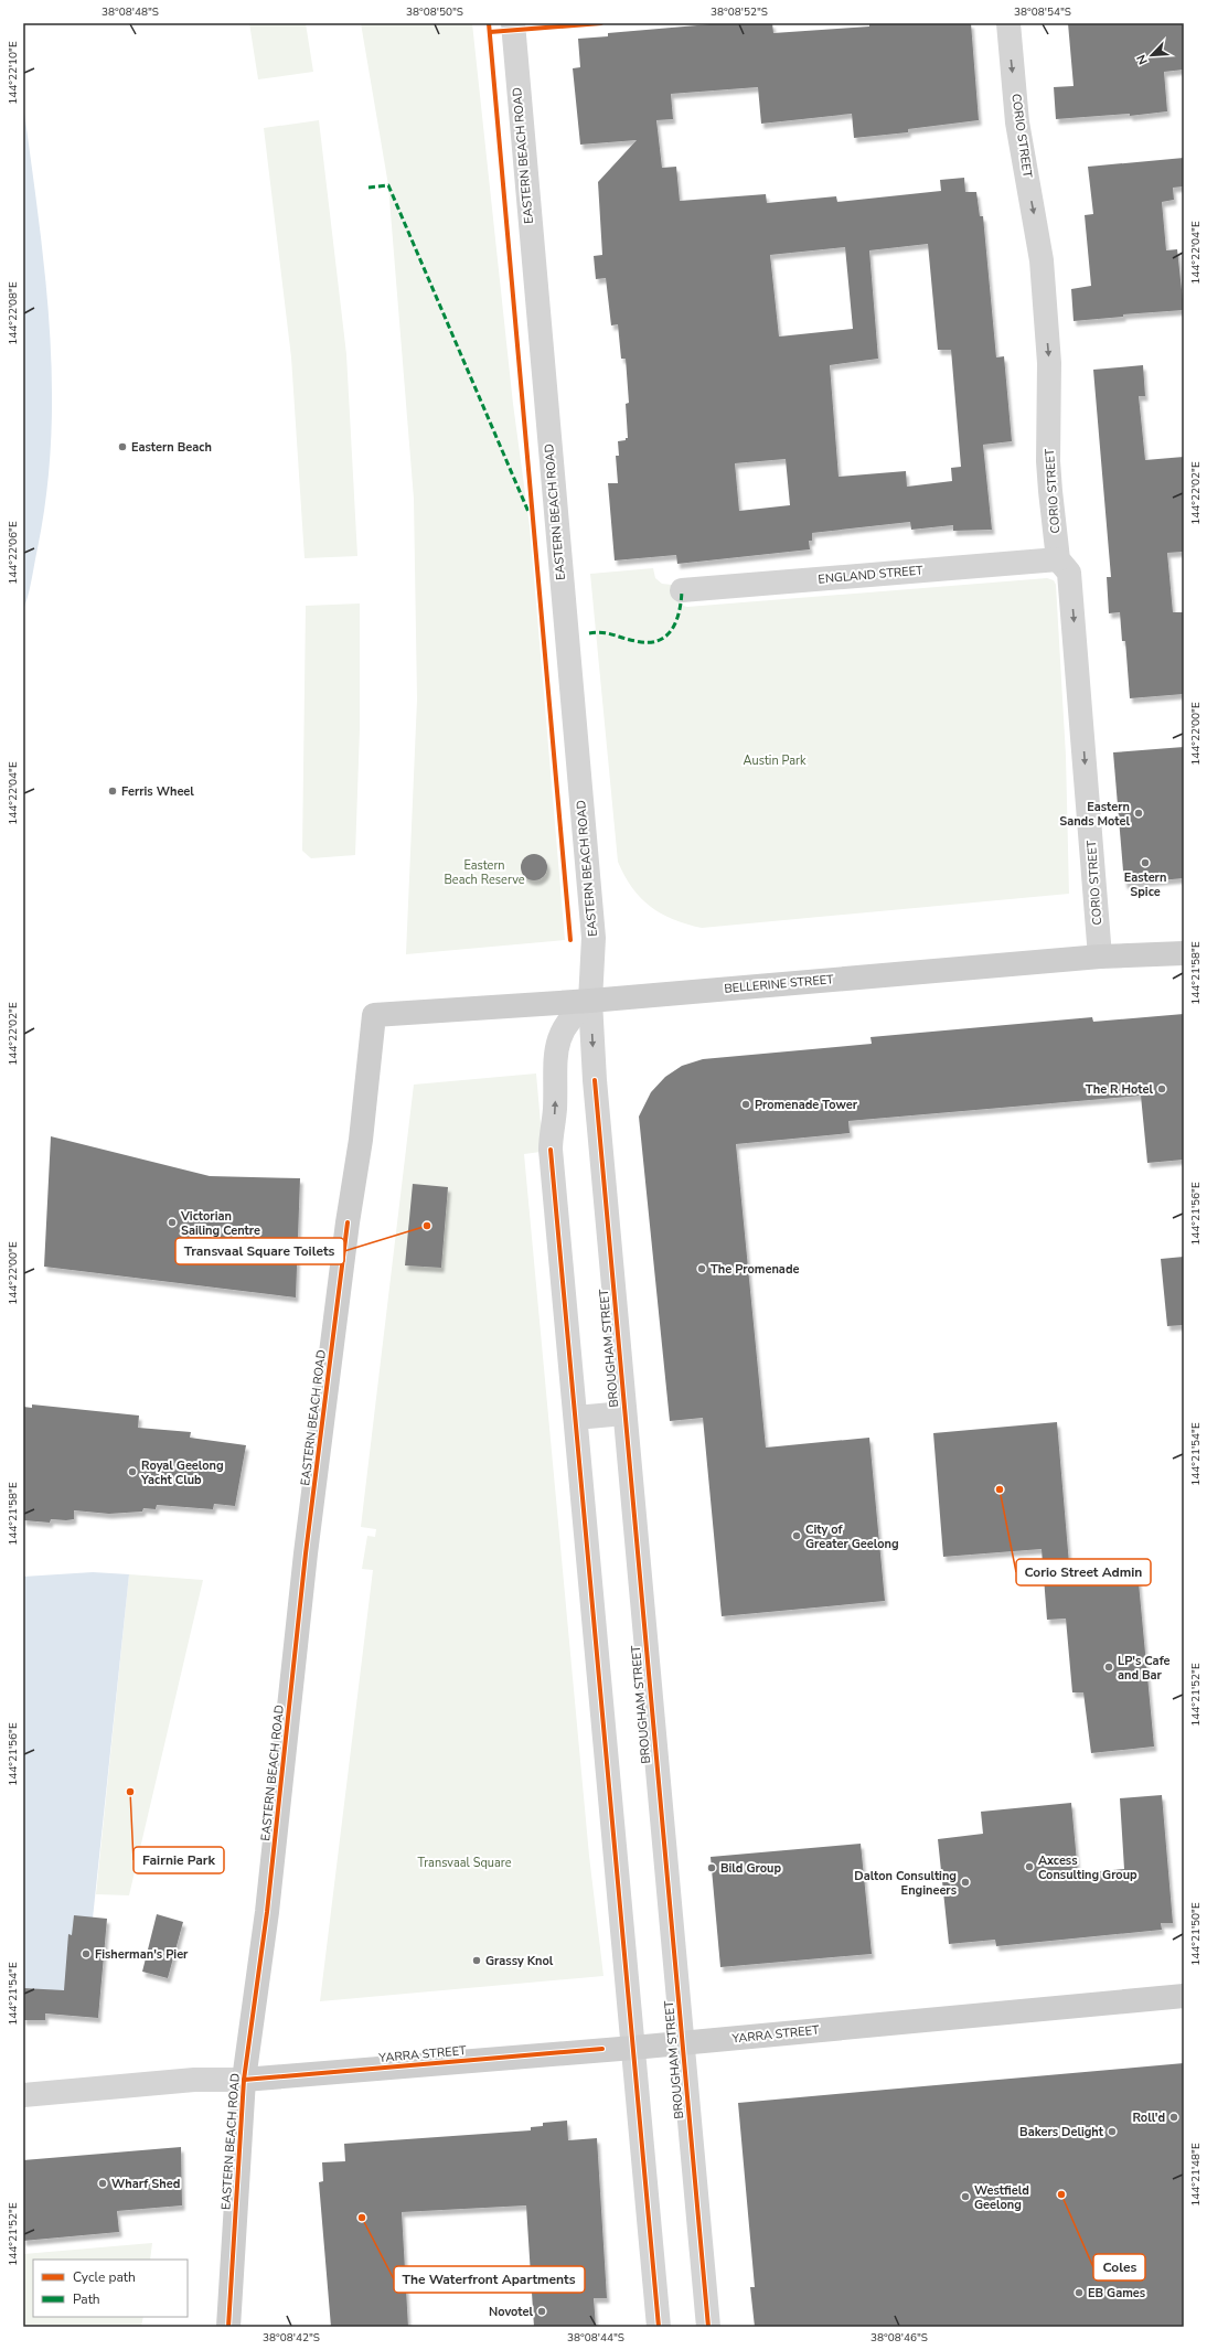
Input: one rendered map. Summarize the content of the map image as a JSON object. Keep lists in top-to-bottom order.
{
  "streets": {
    "street": [
      "CORIO STREET",
      "EASTERN BEACH ROAD",
      "ENGLAND STREET",
      "BELLERINE STREET",
      "BROUGHAM STREET",
      "YARRA STREET"
    ]
  },
  "crossings": [
    ["CORIO STREET", "ENGLAND STREET"],
    ["CORIO STREET", "BELLERINE STREET"],
    ["EASTERN BEACH ROAD", "BELLERINE STREET"],
    ["EASTERN BEACH ROAD", "BROUGHAM STREET"],
    ["EASTERN BEACH ROAD", "YARRA STREET"],
    ["BELLERINE STREET", "BROUGHAM STREET"],
    ["BROUGHAM STREET", "YARRA STREET"]
  ],
  "one_way": ["CORIO STREET"],
  "parks": ["Austin Park", "Eastern Beach Reserve", "Transvaal Square"],
  "places": [
    "Eastern Beach",
    "Ferris Wheel",
    "Eastern Sands Motel",
    "Eastern Spice",
    "The R Hotel",
    "Promenade Tower",
    "Victorian Sailing Centre",
    "Transvaal Square Toilets",
    "The Promenade",
    "Royal Geelong Yacht Club",
    "Corio Street Admin",
    "City of Greater Geelong",
    "LP's Cafe and Bar",
    "Fairnie Park",
    "Axcess Consulting Group",
    "Bild Group",
    "Dalton Consulting Engineers",
    "Fisherman's Pier",
    "Grassy Knol",
    "Roll'd",
    "Bakers Delight",
    "Wharf Shed",
    "Coles",
    "Westfield Geelong",
    "The Waterfront Apartments",
    "EB Games",
    "Novotel"
  ],
  "legend": ["Cycle path", "Path"],
  "north": "bottom left",
  "coordinates": [
    "38°08'48\"S",
    "38°08'50\"S",
    "38°08'52\"S",
    "38°08'54\"S",
    "144°22'10\"E",
    "144°22'04\"E",
    "144°22'08\"E",
    "144°22'02\"E",
    "144°22'06\"E",
    "144°22'00\"E",
    "144°21'58\"E",
    "144°21'56\"E",
    "144°21'54\"E",
    "144°21'52\"E",
    "144°21'50\"E",
    "144°21'48\"E",
    "38°08'42\"S",
    "38°08'44\"S",
    "38°08'46\"S"
  ]
}
